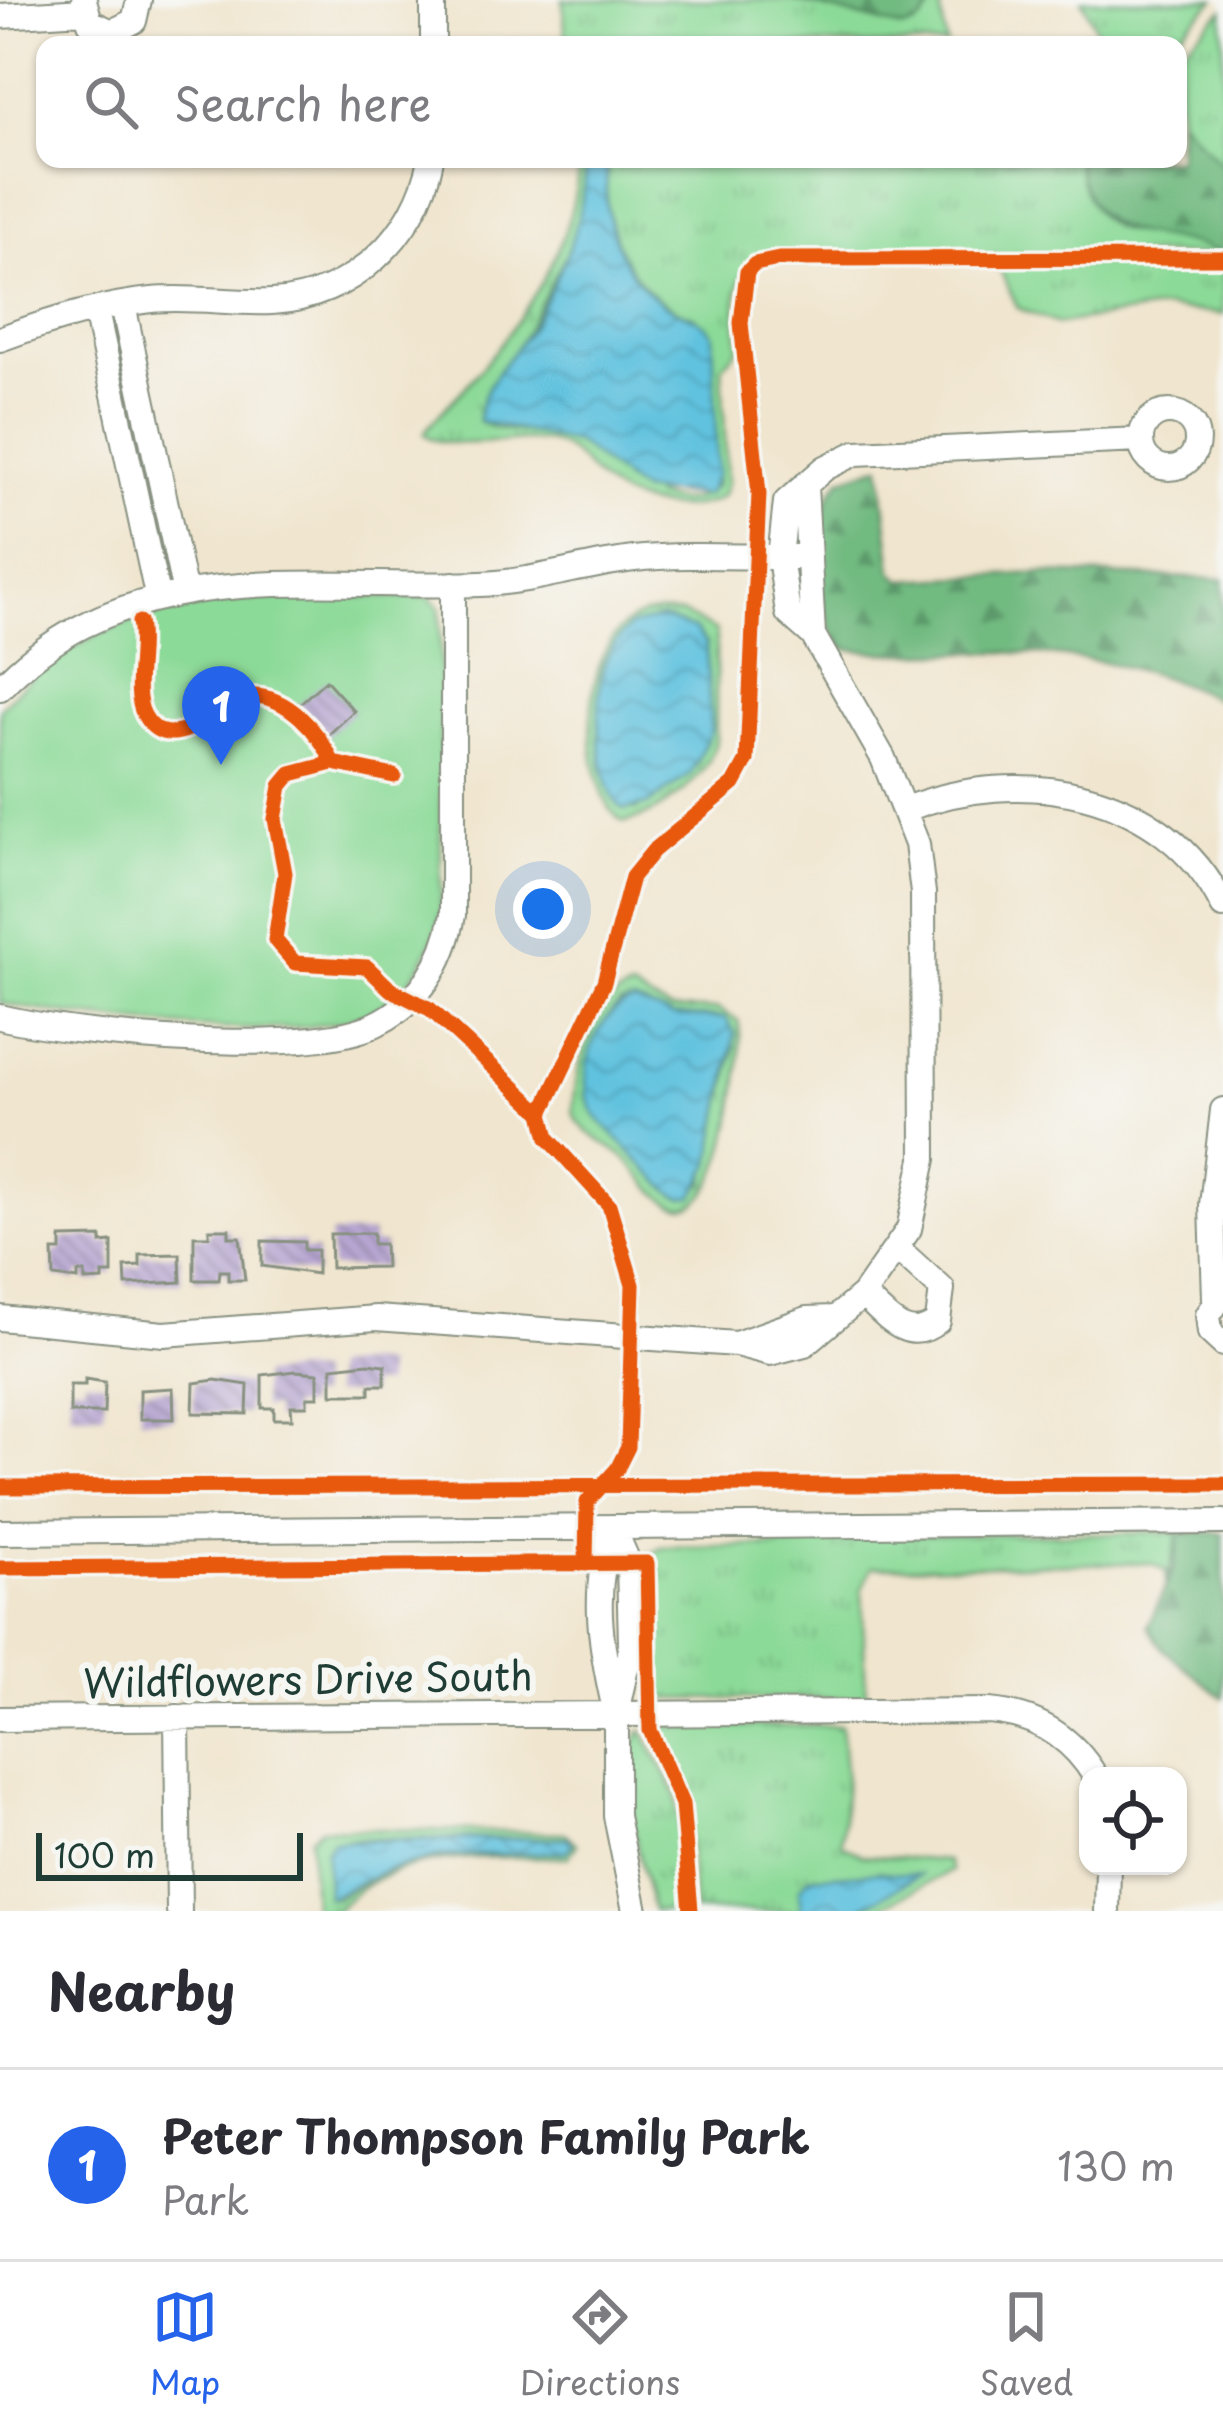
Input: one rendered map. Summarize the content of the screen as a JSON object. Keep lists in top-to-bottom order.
{
  "streets": {
    "street": ["Wildflowers Drive South"]
  },
  "scale_bar": "100 m",
  "page": {
    "search": "Search here",
    "pins": "1",
    "scale": "100 m",
    "heading": "Nearby",
    "list": [
      {
        "mark": "1",
        "name": "Peter Thompson Family Park",
        "note": "Park",
        "value": "130 m"
      }
    ],
    "nav": ["Map", "Directions", "Saved"]
  }
}
